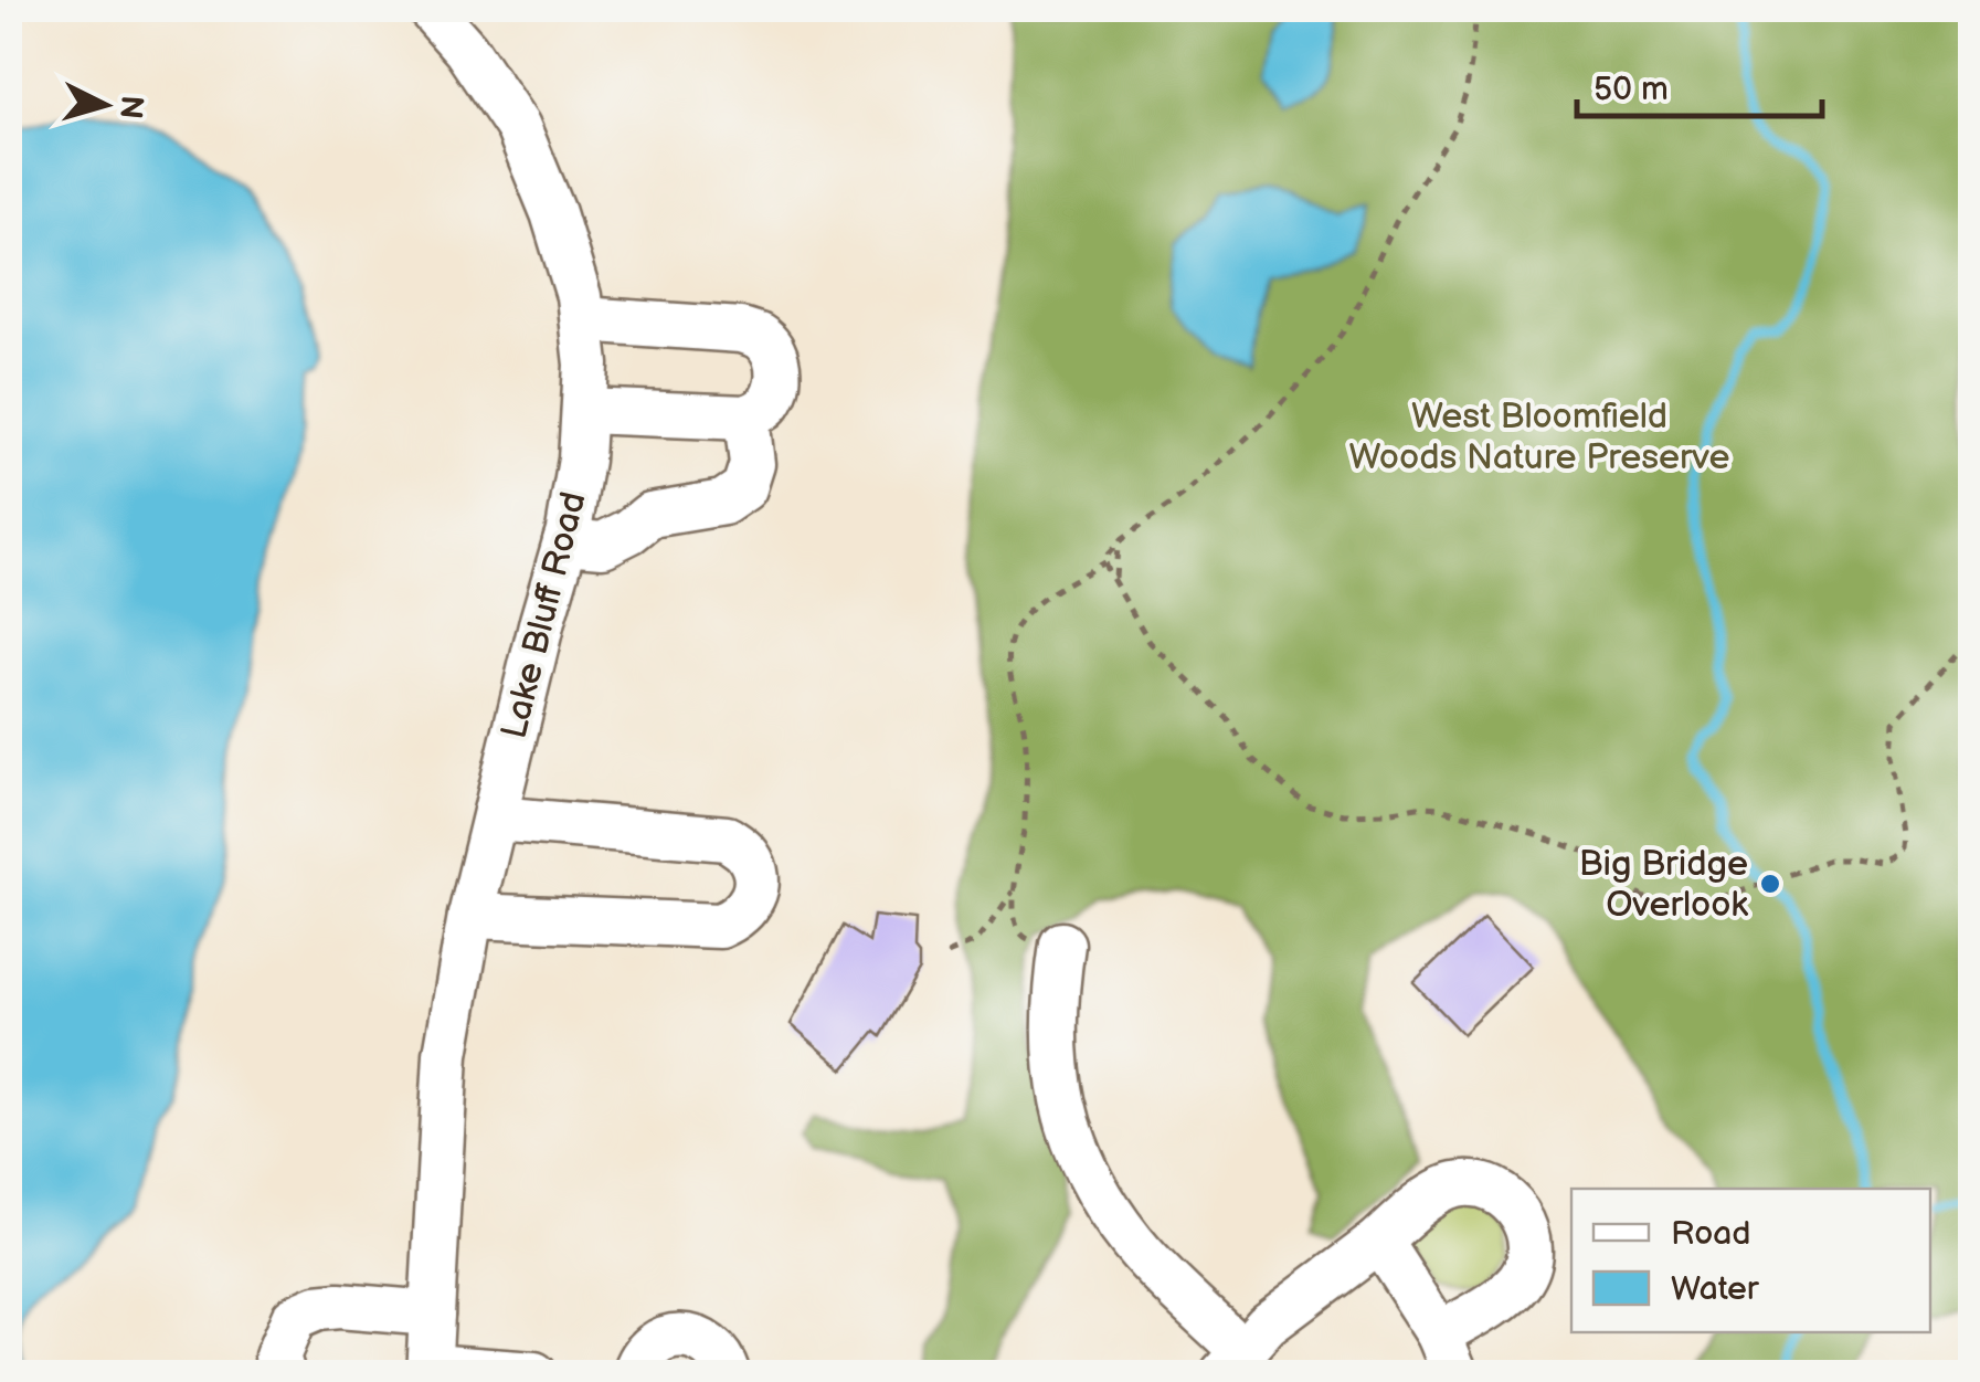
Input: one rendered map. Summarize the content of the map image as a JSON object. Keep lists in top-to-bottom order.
{
  "streets": {
    "street": ["Lake Bluff Road"]
  },
  "parks": ["West Bloomfield Woods Nature Preserve"],
  "places": ["Big Bridge Overlook"],
  "legend": ["Road", "Water"],
  "scale_bar": "50 m",
  "north": "right"
}
